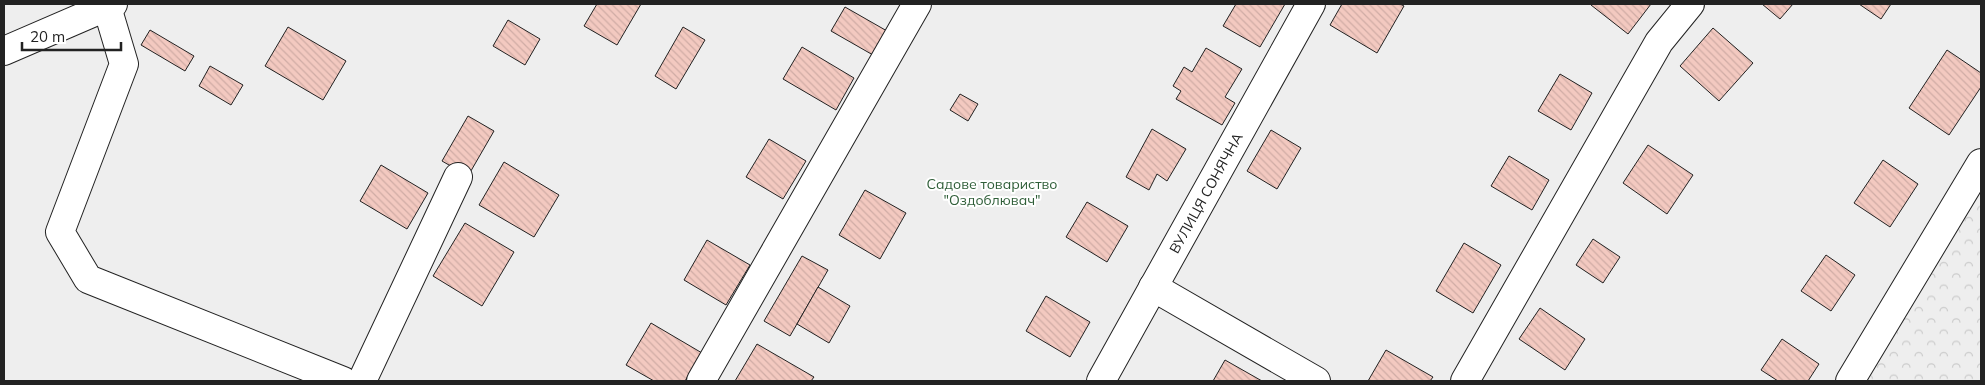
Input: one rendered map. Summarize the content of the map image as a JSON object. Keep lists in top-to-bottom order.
{
  "streets": {
    "street": ["ВУЛИЦЯ СОНЯЧНА"]
  },
  "parks": ["Садове товариство \"Оздоблювач\""],
  "scale_bar": "20 m"
}
